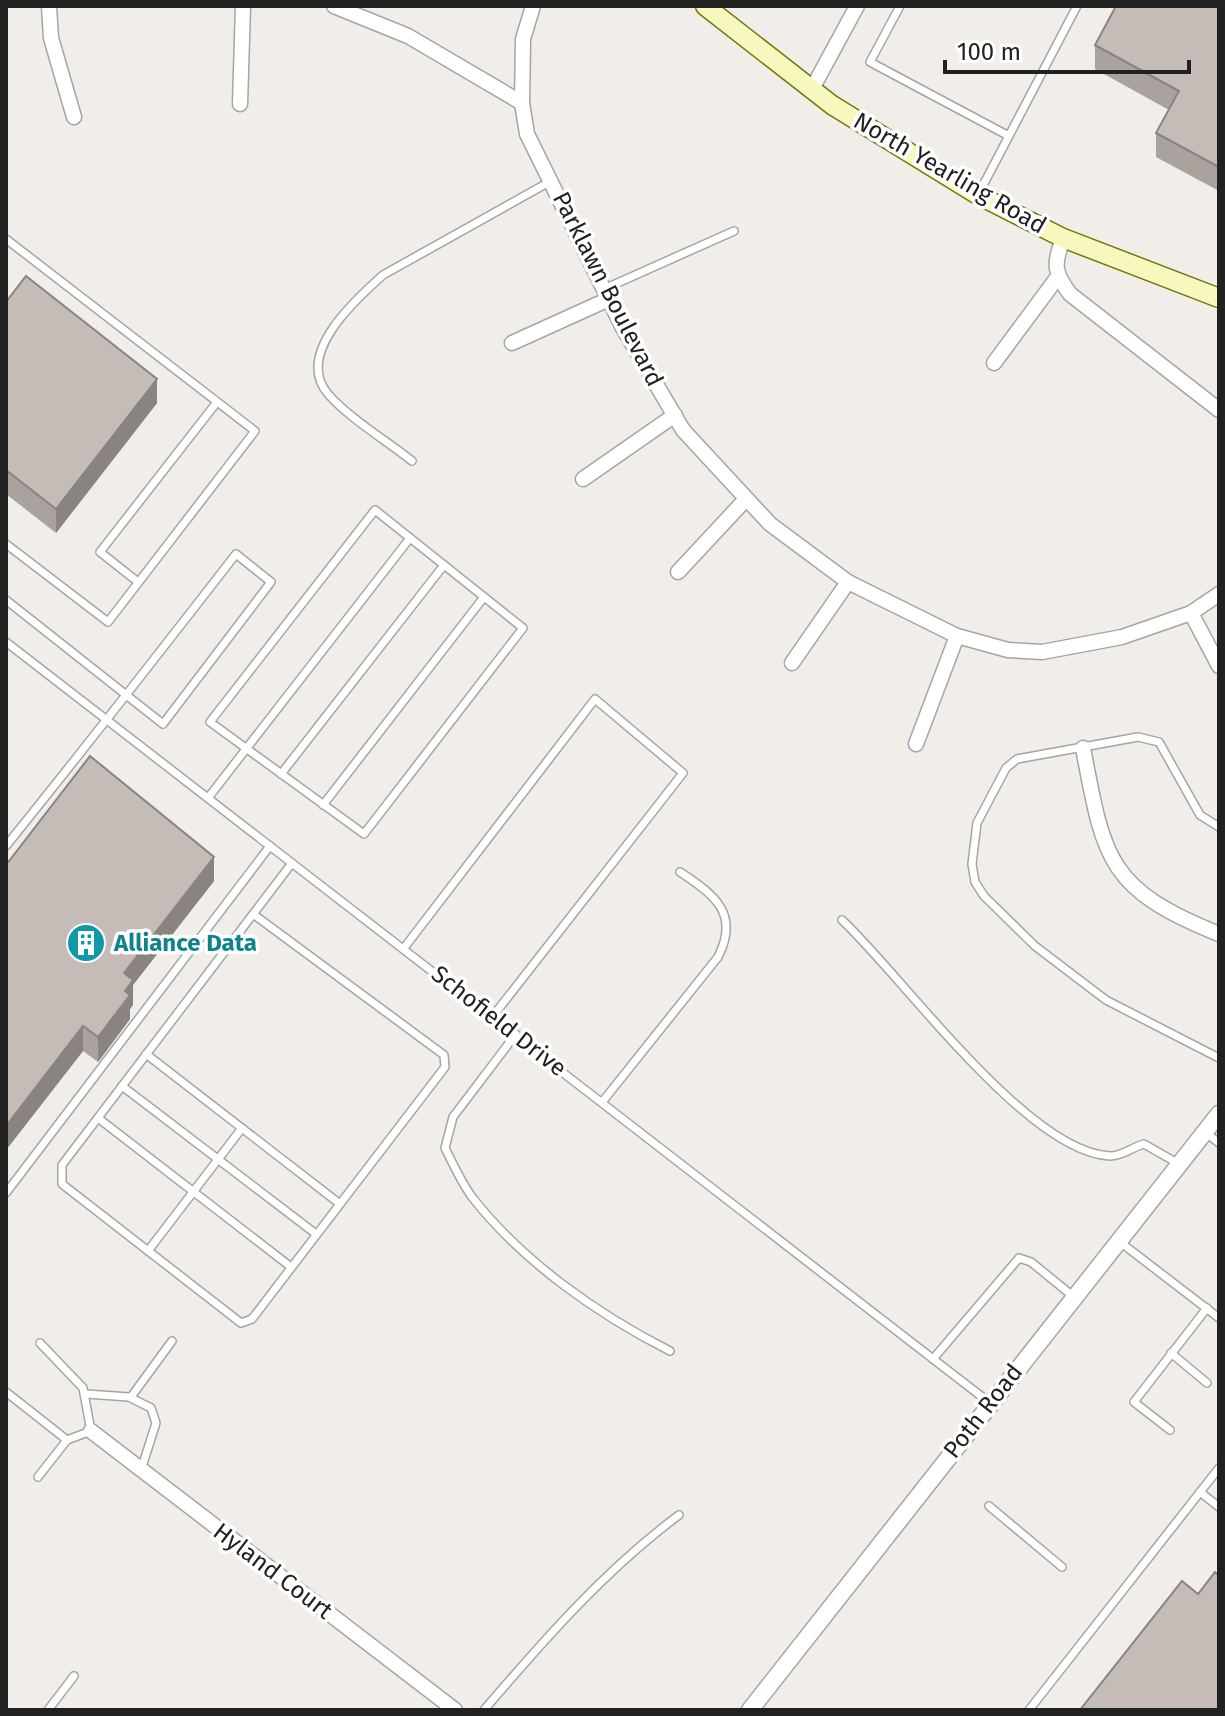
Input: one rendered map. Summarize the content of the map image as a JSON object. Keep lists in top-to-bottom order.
{
  "streets": {
    "main road": ["North Yearling Road"],
    "street": ["Parklawn Boulevard", "Poth Road", "Hyland Court"],
    "lane": ["Schofield Drive"]
  },
  "crossings": [
    ["Schofield Drive", "Poth Road"]
  ],
  "places": {
    "building": ["Alliance Data"]
  },
  "scale_bar": "100 m"
}
